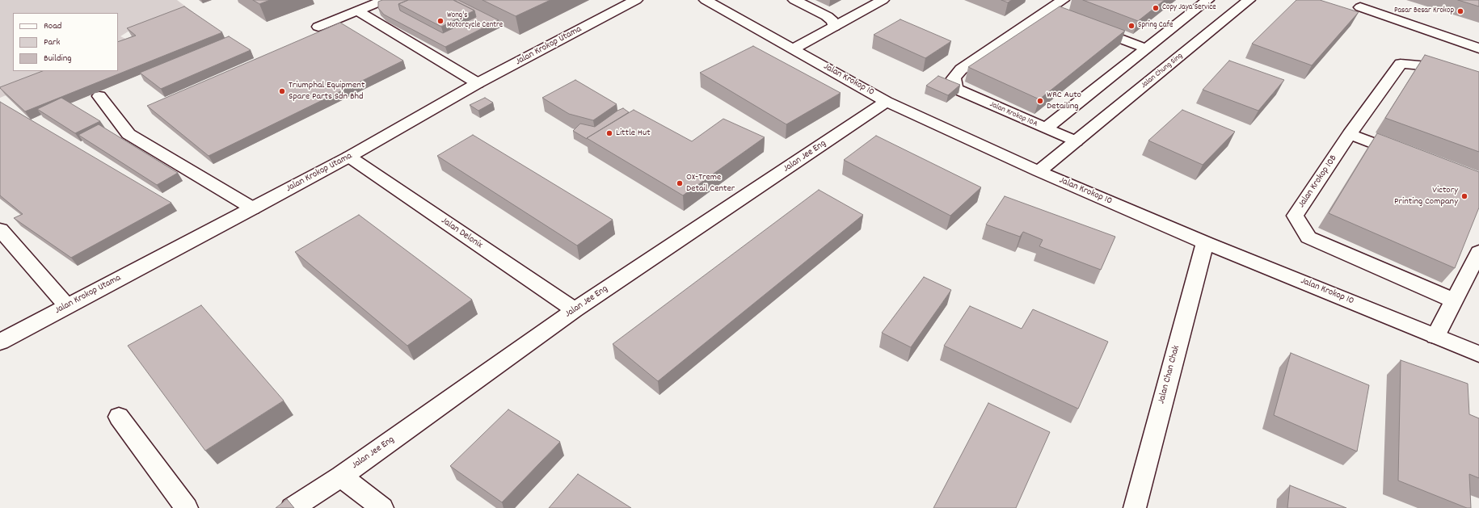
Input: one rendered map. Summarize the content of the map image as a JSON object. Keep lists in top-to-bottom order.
{
  "streets": {
    "street": [
      "Jalan Krokop Utama",
      "Jalan Chung Sing",
      "Jalan Krokop 10",
      "Jalan Krokop 10A",
      "Jalan Jee Eng",
      "Jalan Krokop 10B",
      "Jalan Delonix",
      "Jalan Chan Chak"
    ]
  },
  "crossings": [
    ["Jalan Krokop Utama", "Jalan Delonix"],
    ["Jalan Chung Sing", "Jalan Krokop 10"],
    ["Jalan Krokop 10", "Jalan Jee Eng"],
    ["Jalan Krokop 10", "Jalan Chan Chak"],
    ["Jalan Jee Eng", "Jalan Delonix"]
  ],
  "places": [
    "Copy Jaya Service",
    "Pasar Besar Krokop",
    "Wong's Motorcycle Centre",
    "Spring Cafe",
    "Triumphal Equipment Spare Parts Sdn Bhd",
    "WRC Auto Detailing",
    "Little Hut",
    "OX-Treme Detail Center",
    "Victory Printing Company"
  ],
  "legend": ["Road", "Park", "Building"]
}
